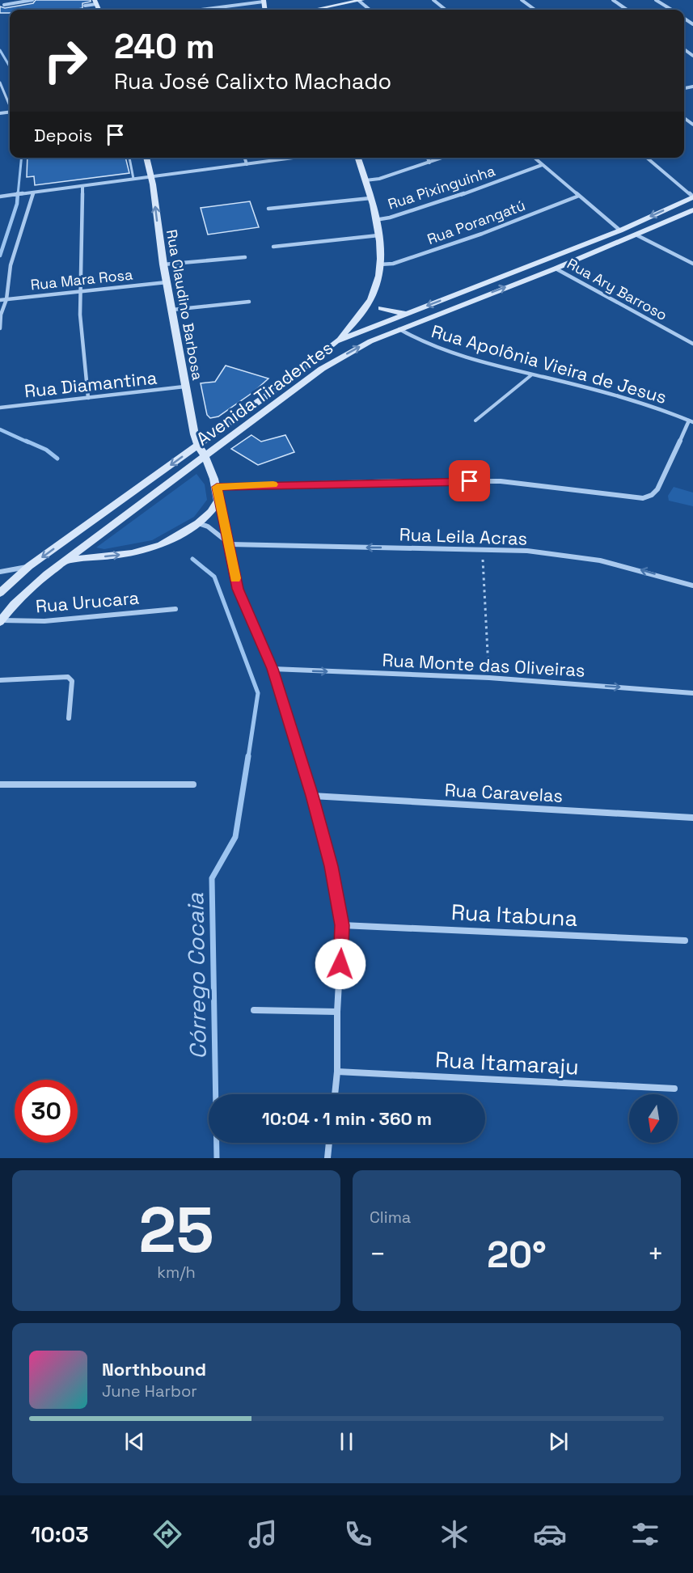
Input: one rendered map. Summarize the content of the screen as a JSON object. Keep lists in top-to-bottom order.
{
  "streets": {
    "main road": ["Rua Claudino Barbosa", "Avenida Tiradentes"],
    "street": [
      "Rua Pixinguinha",
      "Rua Porangatú",
      "Rua Mara Rosa",
      "Rua Ary Barroso",
      "Rua Apolônia Vieira de Jesus",
      "Rua Diamantina",
      "Rua Leila Acras",
      "Rua Urucara",
      "Rua Monte das Oliveiras",
      "Rua Caravelas",
      "Rua Itabuna",
      "Rua Itamaraju"
    ]
  },
  "crossings": [
    ["Rua Mara Rosa", "Rua Claudino Barbosa"],
    ["Rua Ary Barroso", "Avenida Tiradentes"],
    ["Rua Claudino Barbosa", "Rua Diamantina"],
    ["Rua Claudino Barbosa", "Avenida Tiradentes"],
    ["Rua Apolônia Vieira de Jesus", "Avenida Tiradentes"],
    ["Avenida Tiradentes", "Rua Urucara"]
  ],
  "one_way": ["Rua Leila Acras", "Rua Monte das Oliveiras"],
  "water": ["Córrego Cocaia"],
  "north": "bottom",
  "page": {
    "turn": ["240 m", "Rua José Calixto Machado"],
    "then": "Depois",
    "limit": "30",
    "trip": "10:04 · 1 min · 360 m",
    "tile": [
      ["25", "km/h"],
      "Clima"
    ],
    "heat": ["−", "20°", "+"],
    "song": ["Northbound", "June Harbor"],
    "tabs": "10:03"
  }
}
